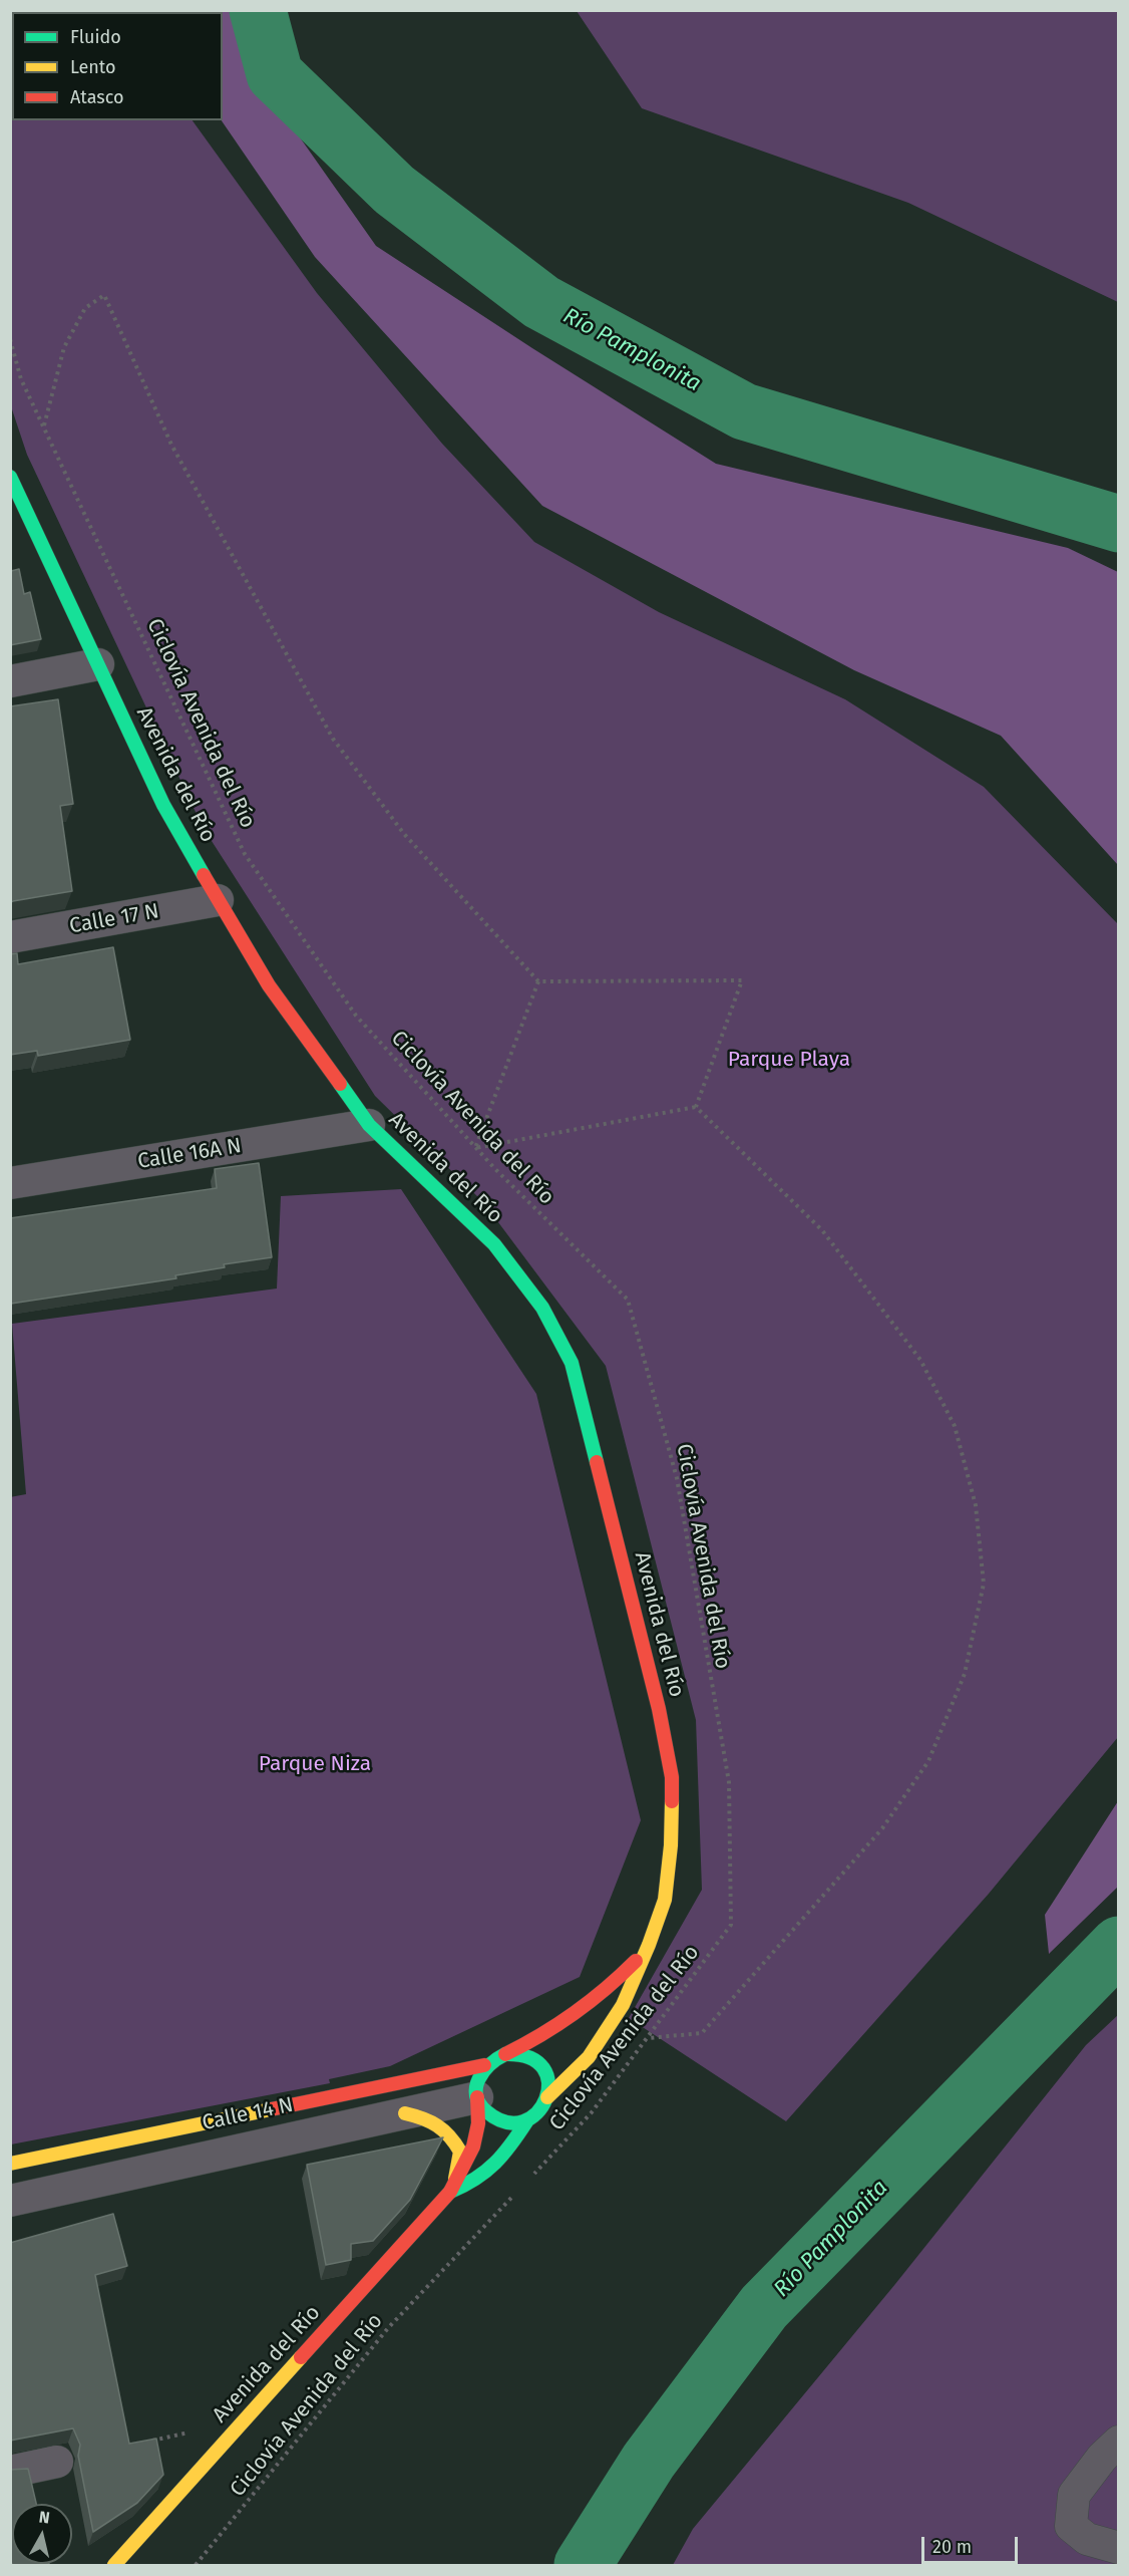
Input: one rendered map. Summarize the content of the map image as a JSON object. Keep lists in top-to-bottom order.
{
  "streets": {
    "main road": ["Avenida del Río", "Calle 14 N"],
    "street": ["Calle 17 N", "Calle 16A N"],
    "path": ["Ciclovía Avenida del Río"]
  },
  "crossings": [
    ["Avenida del Río", "Calle 17 N"],
    ["Avenida del Río", "Calle 16A N"],
    ["Avenida del Río", "Calle 14 N"]
  ],
  "water": ["Río Pamplonita"],
  "parks": ["Parque Playa", "Parque Niza"],
  "legend": ["Fluido", "Lento", "Atasco"],
  "scale_bar": "20 m",
  "north": "top"
}
